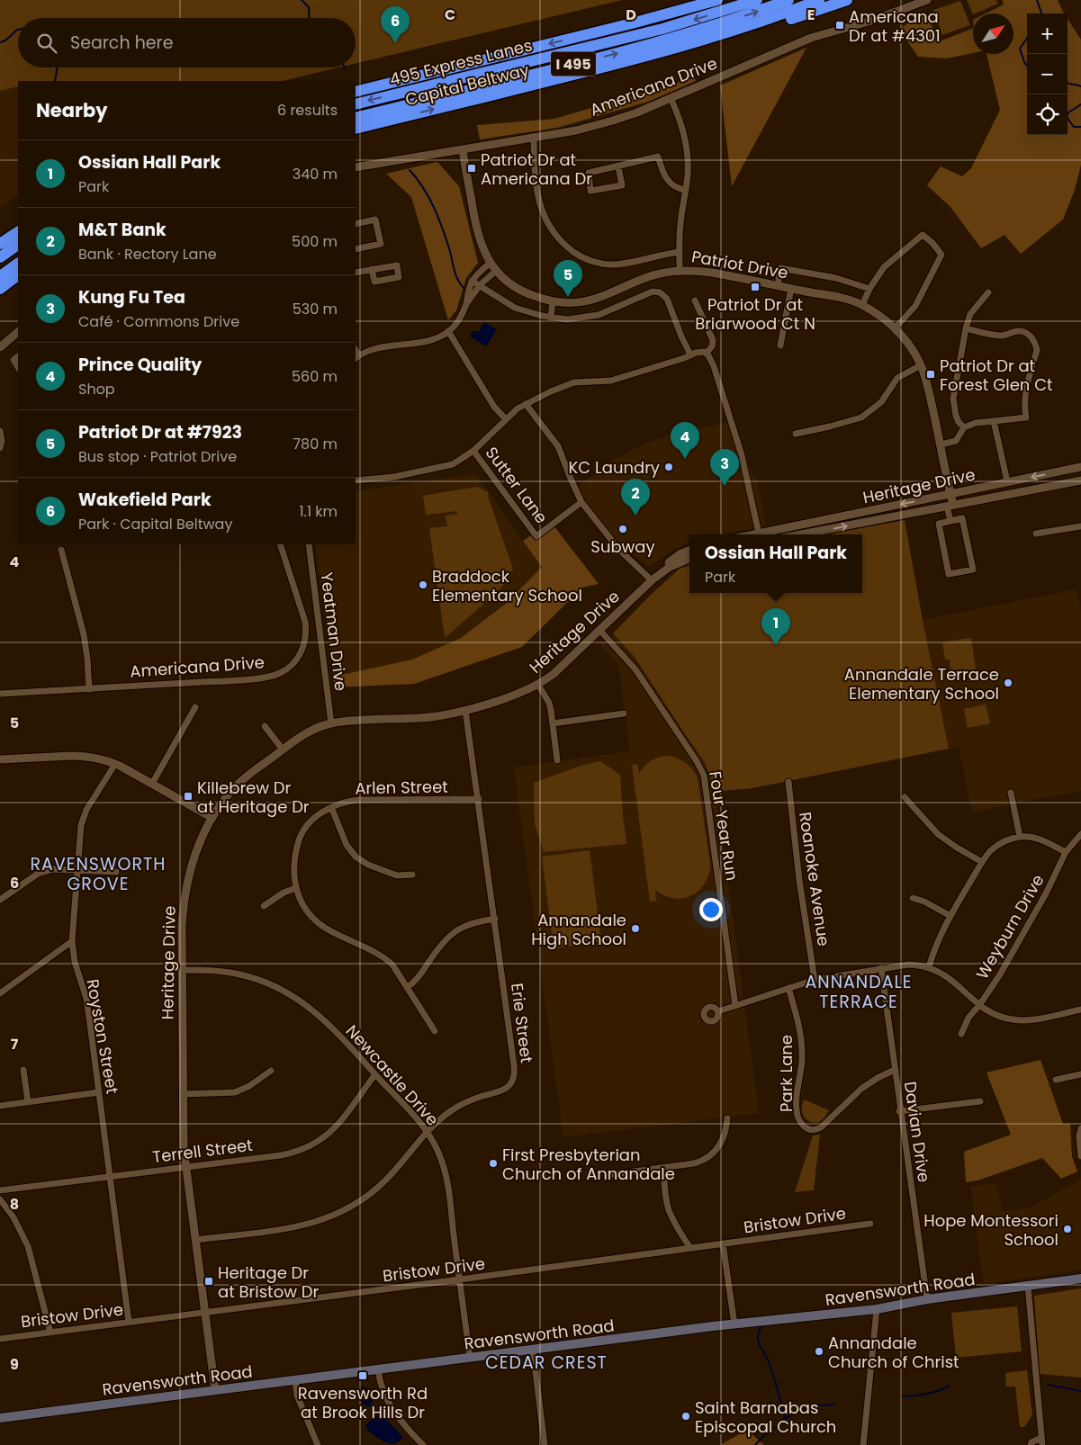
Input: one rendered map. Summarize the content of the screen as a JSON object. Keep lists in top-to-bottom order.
{
  "streets": {
    "highway": ["495 Express Lanes", "I 495", "Capital Beltway"],
    "main road": ["Ravensworth Road"],
    "street": [
      "Americana Drive",
      "Patriot Drive",
      "Sutter Lane",
      "Heritage Drive",
      "Yeatman Drive",
      "Arlen Street",
      "Four Year Run",
      "Roanoke Avenue",
      "Weyburn Drive",
      "Erie Street",
      "Royston Street",
      "Park Lane",
      "Newcastle Drive",
      "Davian Drive",
      "Terrell Street",
      "Bristow Drive"
    ]
  },
  "crossings": [
    ["Americana Drive", "Patriot Drive"],
    ["Patriot Drive", "Heritage Drive"],
    ["Heritage Drive", "Yeatman Drive"],
    ["Heritage Drive", "Four Year Run"],
    ["Heritage Drive", "Erie Street"],
    ["Heritage Drive", "Newcastle Drive"],
    ["Heritage Drive", "Terrell Street"],
    ["Heritage Drive", "Bristow Drive"],
    ["Heritage Drive", "Ravensworth Road"],
    ["Arlen Street", "Erie Street"],
    ["Erie Street", "Newcastle Drive"],
    ["Royston Street", "Terrell Street"],
    ["Royston Street", "Bristow Drive"],
    ["Park Lane", "Davian Drive"],
    ["Newcastle Drive", "Terrell Street"],
    ["Newcastle Drive", "Bristow Drive"],
    ["Newcastle Drive", "Ravensworth Road"],
    ["Davian Drive", "Ravensworth Road"]
  ],
  "districts": ["RAVENSWORTH GROVE", "ANNANDALE TERRACE", "CEDAR CREST"],
  "places": {
    "transit": [
      "Americana Dr at #4301",
      "Patriot Dr at Americana Dr",
      "Patriot Dr at Briarwood Ct N",
      "Patriot Dr at Forest Glen Ct",
      "Killebrew Dr at Heritage Dr",
      "Heritage Dr at Bristow Dr",
      "Ravensworth Rd at Brook Hills Dr"
    ],
    "other": [
      "KC Laundry",
      "Subway",
      "Braddock Elementary School",
      "Annandale Terrace Elementary School",
      "Annandale High School",
      "First Presbyterian Church of Annandale",
      "Hope Montessori School",
      "Annandale Church of Christ",
      "Saint Barnabas Episcopal Church"
    ]
  },
  "north": "top right",
  "page": {
    "pins": [
      "6",
      "5",
      "4",
      "3",
      "2",
      "1"
    ],
    "map_buttons": ["+", "−"],
    "search": "Search here",
    "heading": ["Nearby", "6 results"],
    "list": [
      {
        "mark": "1",
        "name": "Ossian Hall Park",
        "note": "Park",
        "value": "340 m"
      },
      {
        "mark": "2",
        "name": "M&T Bank",
        "note": "Bank · Rectory Lane",
        "value": "500 m"
      },
      {
        "mark": "3",
        "name": "Kung Fu Tea",
        "note": "Café · Commons Drive",
        "value": "530 m"
      },
      {
        "mark": "4",
        "name": "Prince Quality",
        "note": "Shop",
        "value": "560 m"
      },
      {
        "mark": "5",
        "name": "Patriot Dr at #7923",
        "note": "Bus stop · Patriot Drive",
        "value": "780 m"
      },
      {
        "mark": "6",
        "name": "Wakefield Park",
        "note": "Park · Capital Beltway",
        "value": "1.1 km"
      }
    ],
    "popup": ["Ossian Hall Park", "Park"]
  },
  "grid": {
    "columns": ["C", "D", "E"],
    "rows": [
      "4",
      "5",
      "6",
      "7",
      "8",
      "9"
    ]
  }
}
